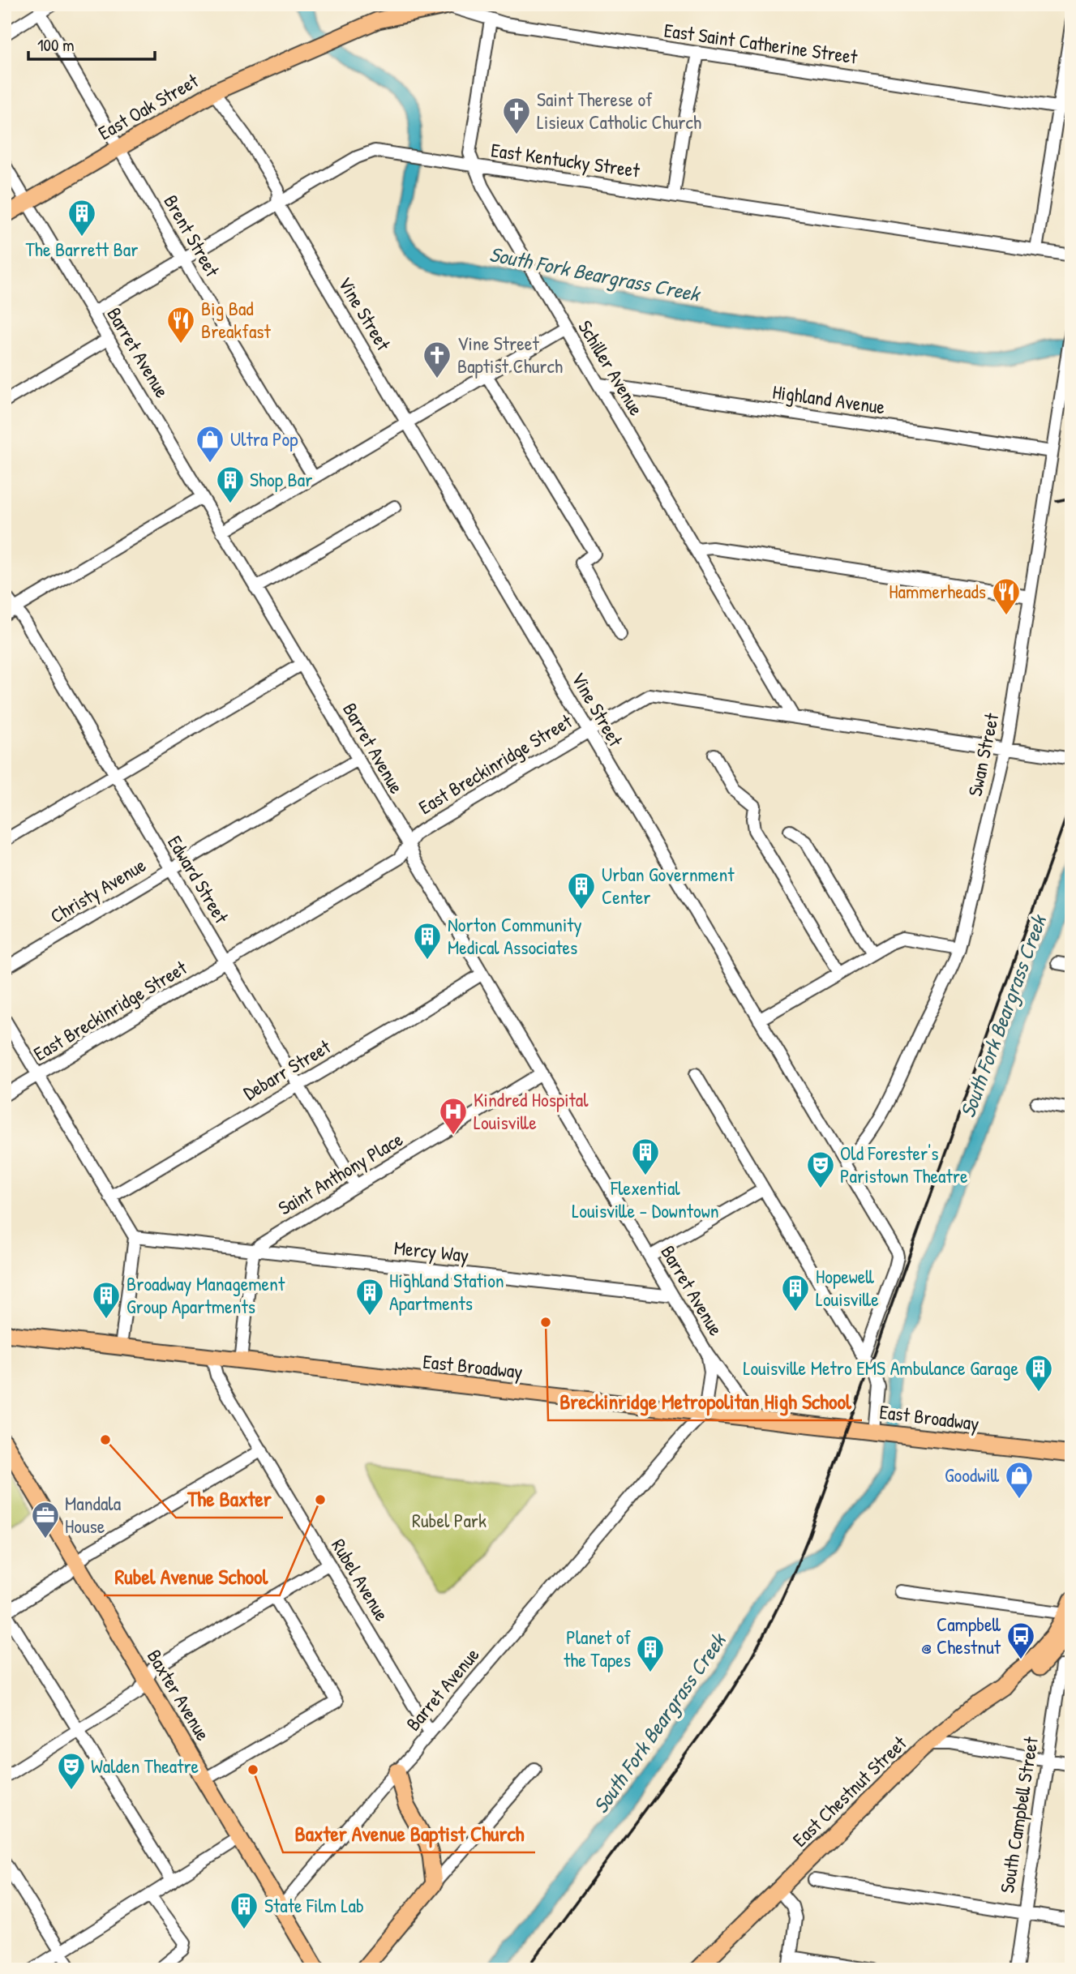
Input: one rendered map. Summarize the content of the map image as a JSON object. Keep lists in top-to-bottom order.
{
  "streets": {
    "main road": [
      "East Oak Street",
      "East Broadway",
      "Baxter Avenue",
      "East Chestnut Street"
    ],
    "street": [
      "East Saint Catherine Street",
      "East Kentucky Street",
      "Brent Street",
      "Vine Street",
      "Barret Avenue",
      "Schiller Avenue",
      "Highland Avenue",
      "Swan Street",
      "East Breckinridge Street",
      "Edward Street",
      "Christy Avenue",
      "Debarr Street",
      "Saint Anthony Place",
      "Mercy Way",
      "Rubel Avenue",
      "South Campbell Street"
    ]
  },
  "crossings": [
    ["East Saint Catherine Street", "East Oak Street"],
    ["East Saint Catherine Street", "Schiller Avenue"],
    ["East Oak Street", "Brent Street"],
    ["East Oak Street", "Vine Street"],
    ["East Oak Street", "Barret Avenue"],
    ["East Kentucky Street", "Brent Street"],
    ["East Kentucky Street", "Vine Street"],
    ["East Kentucky Street", "Barret Avenue"],
    ["East Kentucky Street", "Schiller Avenue"],
    ["Vine Street", "Swan Street"],
    ["Vine Street", "East Breckinridge Street"],
    ["Barret Avenue", "East Breckinridge Street"],
    ["Barret Avenue", "Christy Avenue"],
    ["Barret Avenue", "Debarr Street"],
    ["Barret Avenue", "Saint Anthony Place"],
    ["Barret Avenue", "Mercy Way"],
    ["Barret Avenue", "East Broadway"],
    ["Barret Avenue", "Rubel Avenue"],
    ["Barret Avenue", "Baxter Avenue"],
    ["Schiller Avenue", "Highland Avenue"],
    ["Schiller Avenue", "East Breckinridge Street"],
    ["Highland Avenue", "Swan Street"],
    ["Swan Street", "East Breckinridge Street"],
    ["East Breckinridge Street", "Edward Street"],
    ["Edward Street", "Christy Avenue"],
    ["Edward Street", "Debarr Street"],
    ["Edward Street", "Saint Anthony Place"],
    ["Saint Anthony Place", "Mercy Way"],
    ["East Broadway", "Rubel Avenue"],
    ["East Chestnut Street", "South Campbell Street"]
  ],
  "water": ["South Fork Beargrass Creek"],
  "parks": ["Rubel Park"],
  "places": {
    "church": ["Saint Therese of Lisieux Catholic Church", "Vine Street Baptist Church"],
    "building": [
      "The Barrett Bar",
      "Shop Bar",
      "Urban Government Center",
      "Norton Community Medical Associates",
      "Flexential Louisville - Downtown",
      "Hopewell Louisville",
      "Highland Station Apartments",
      "Broadway Management Group Apartments",
      "Louisville Metro EMS Ambulance Garage",
      "Planet of the Tapes",
      "State Film Lab"
    ],
    "restaurant": ["Big Bad Breakfast", "Hammerheads"],
    "shop": ["Ultra Pop", "Goodwill"],
    "hospital": ["Kindred Hospital Louisville"],
    "theatre": ["Old Forester's Paristown Theatre", "Walden Theatre"],
    "other": [
      "Breckinridge Metropolitan High School",
      "The Baxter",
      "Rubel Avenue School",
      "Baxter Avenue Baptist Church"
    ],
    "office": ["Mandala House"],
    "bus stop": ["Campbell @ Chestnut"]
  },
  "scale_bar": "100 m"
}
